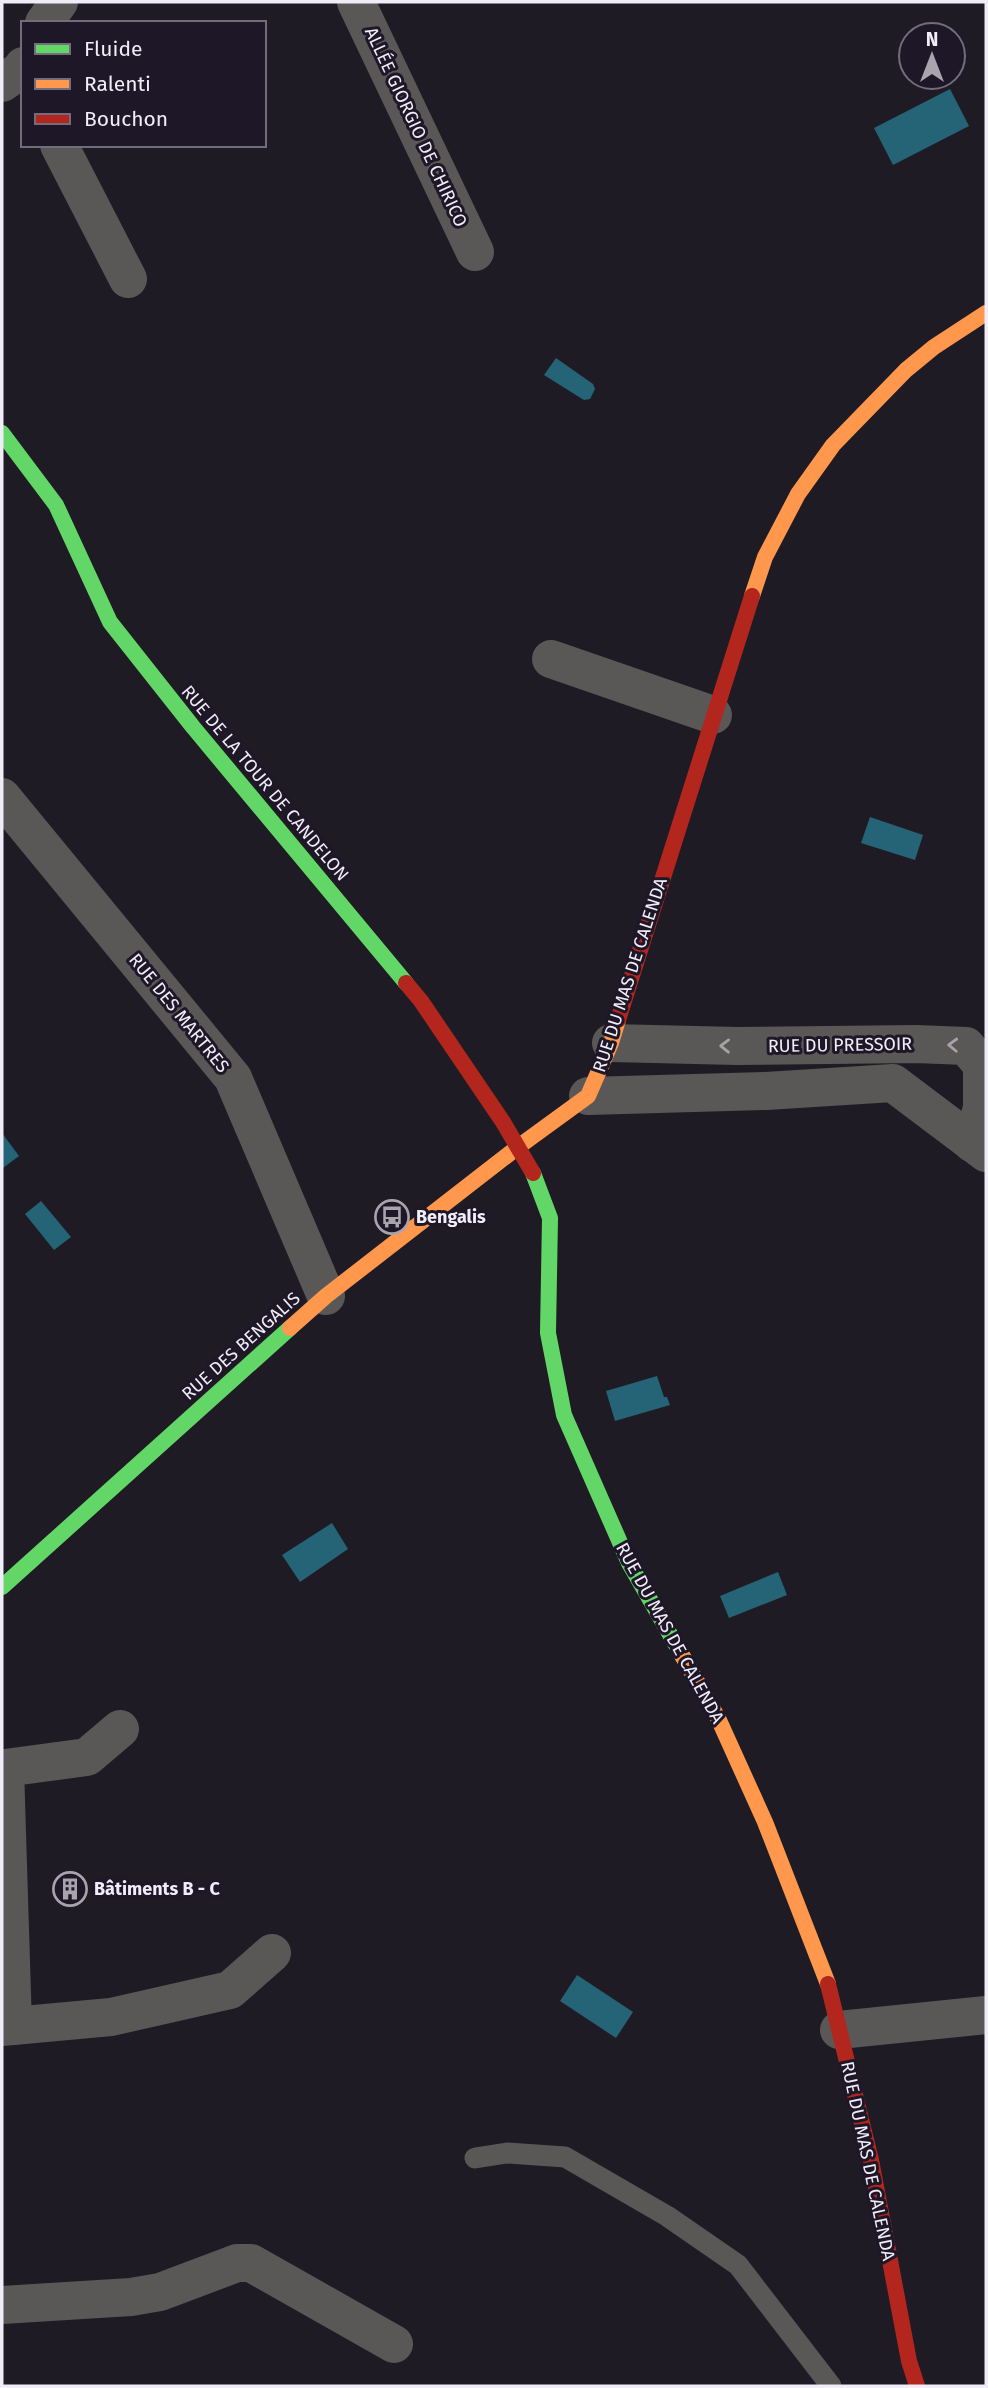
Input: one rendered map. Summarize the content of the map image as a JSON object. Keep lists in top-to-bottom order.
{
  "streets": {
    "street": [
      "ALLÉE GIORGIO DE CHIRICO",
      "RUE DE LA TOUR DE CANDELON",
      "RUE DU MAS DE CALENDA",
      "RUE DES MARTRES",
      "RUE DU PRESSOIR",
      "RUE DES BENGALIS"
    ]
  },
  "crossings": [
    ["RUE DE LA TOUR DE CANDELON", "RUE DU MAS DE CALENDA"],
    ["RUE DE LA TOUR DE CANDELON", "RUE DES BENGALIS"],
    ["RUE DU MAS DE CALENDA", "RUE DU PRESSOIR"],
    ["RUE DU MAS DE CALENDA", "RUE DES BENGALIS"],
    ["RUE DES MARTRES", "RUE DES BENGALIS"]
  ],
  "places": {
    "bus stop": ["Bengalis"],
    "building": ["Bâtiments B - C"]
  },
  "legend": ["Fluide", "Ralenti", "Bouchon"],
  "north": "top"
}
